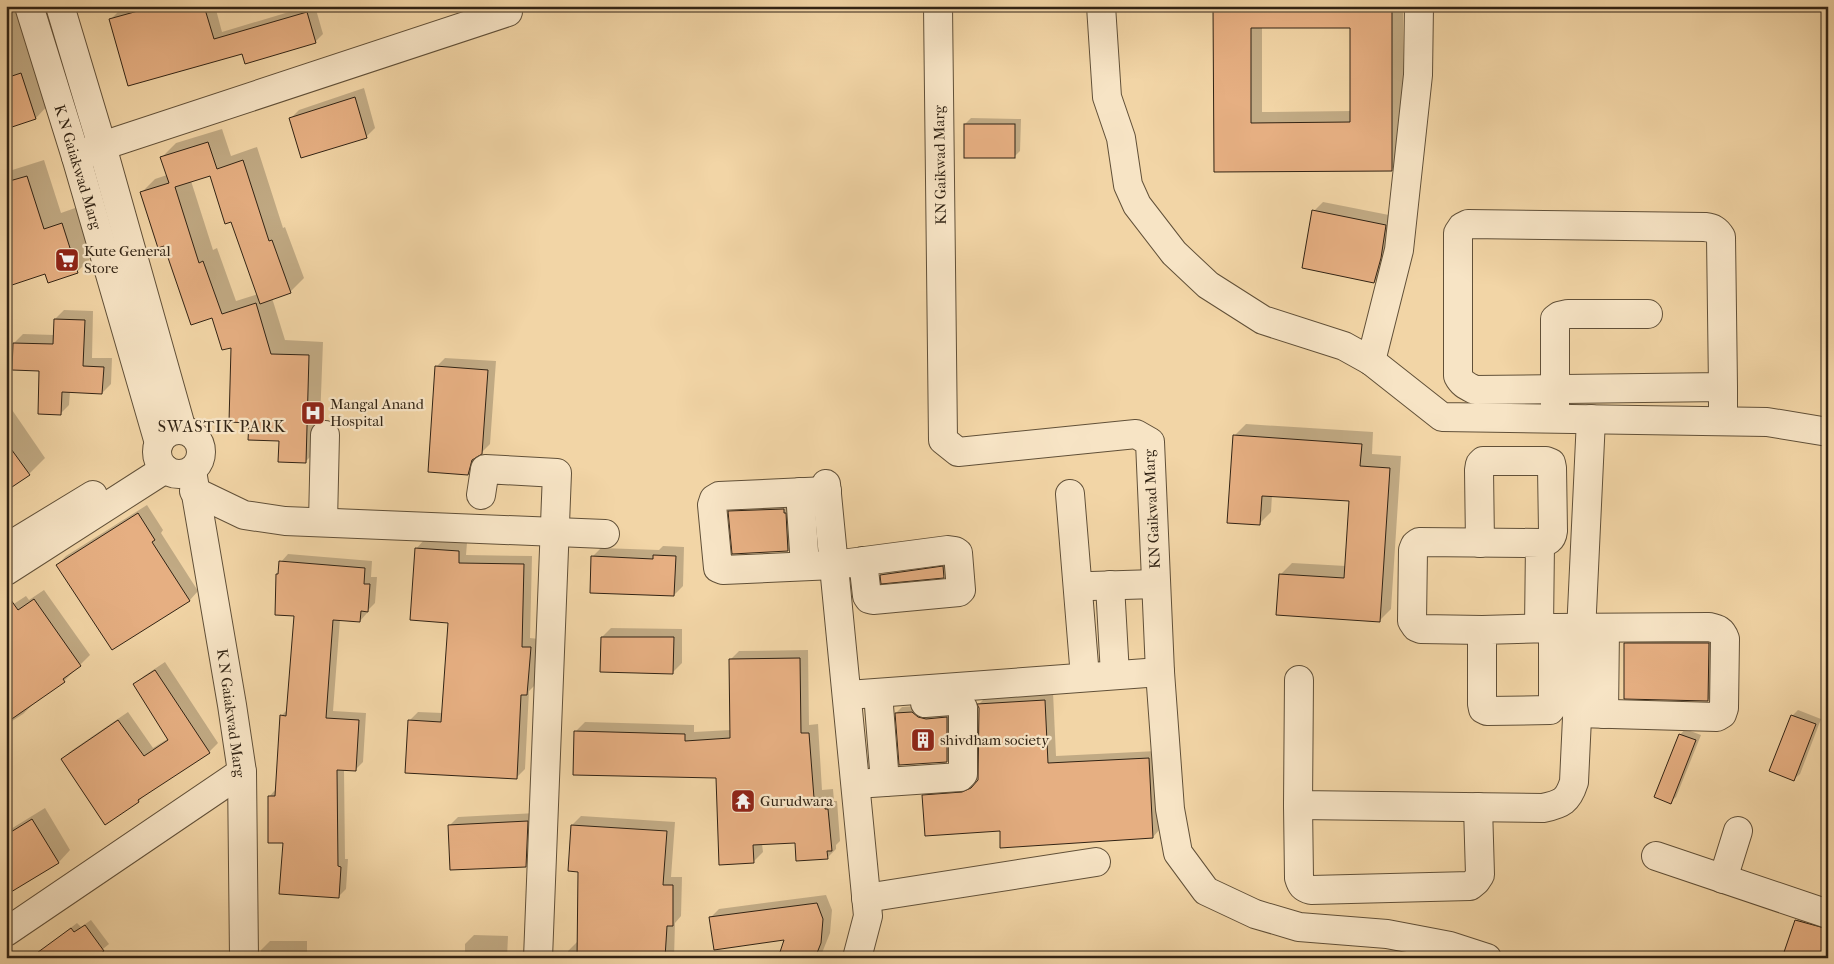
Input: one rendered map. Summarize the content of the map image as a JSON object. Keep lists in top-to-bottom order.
{
  "streets": {
    "street": ["KN Gaikwad Marg", "K N Gaiakwad Marg"]
  },
  "districts": ["SWASTIK PARK"],
  "places": {
    "supermarket": ["Kute General Store"],
    "hospital": ["Mangal Anand Hospital"],
    "building": ["shivdham society"],
    "temple": ["Gurudwara"]
  }
}
